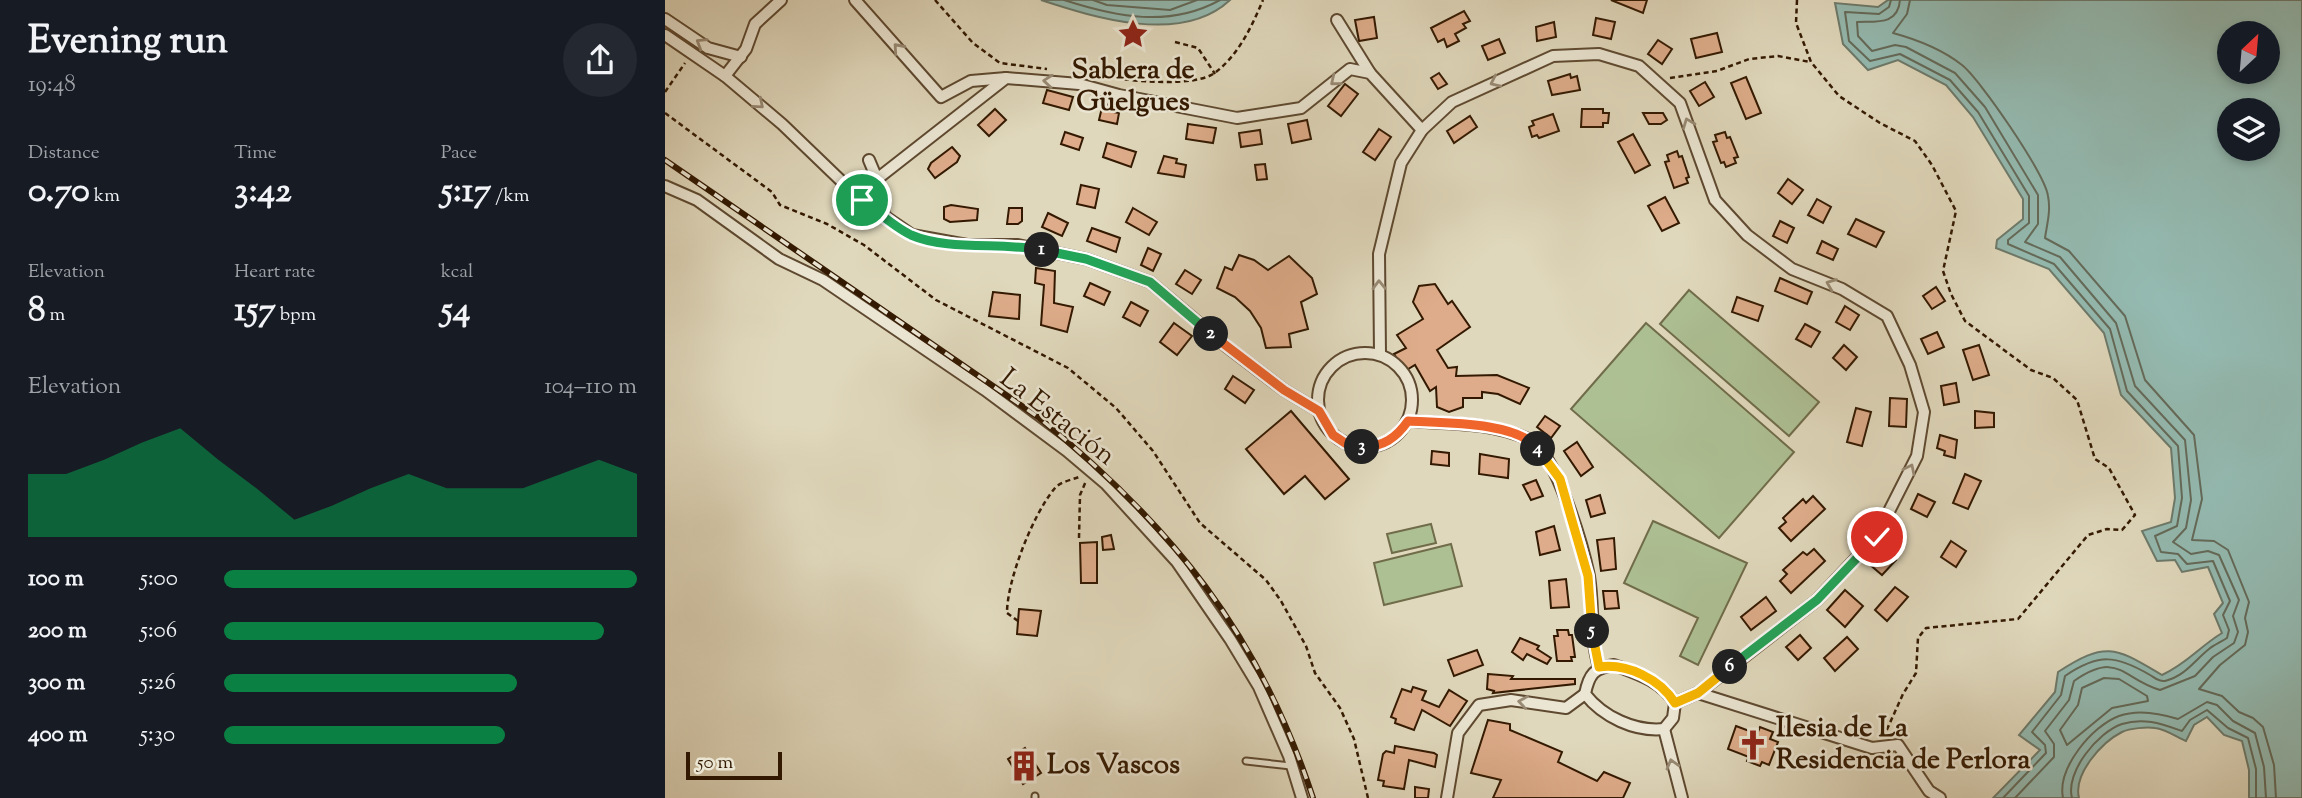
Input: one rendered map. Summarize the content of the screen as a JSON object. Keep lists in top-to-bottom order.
{
  "streets": {
    "street": ["La Estación"]
  },
  "places": {
    "place": ["Sablera de Güelgues"],
    "church": ["Ilesia de La Residencia de Perlora"],
    "building": ["Los Vascos"]
  },
  "scale_bar": "50 m",
  "north": "top right",
  "page": {
    "heading": ["Evening run", "19:48"],
    "stats": [
      ["Distance", "0.70 km"],
      ["Time", "3:42"],
      ["Pace", "5:17 /km"],
      ["Elevation", "8 m"],
      ["Heart rate", "157 bpm"],
      ["kcal", "54"]
    ],
    "pins": [
      "1",
      "2",
      "3",
      "4",
      "5",
      "6"
    ],
    "chart": ["Elevation", "104–110 m"],
    "list": [
      {
        "name": "100 m",
        "note": "5:00"
      },
      {
        "name": "200 m",
        "note": "5:06"
      },
      {
        "name": "300 m",
        "note": "5:26"
      },
      {
        "name": "400 m",
        "note": "5:30"
      }
    ],
    "scale": "50 m"
  }
}
